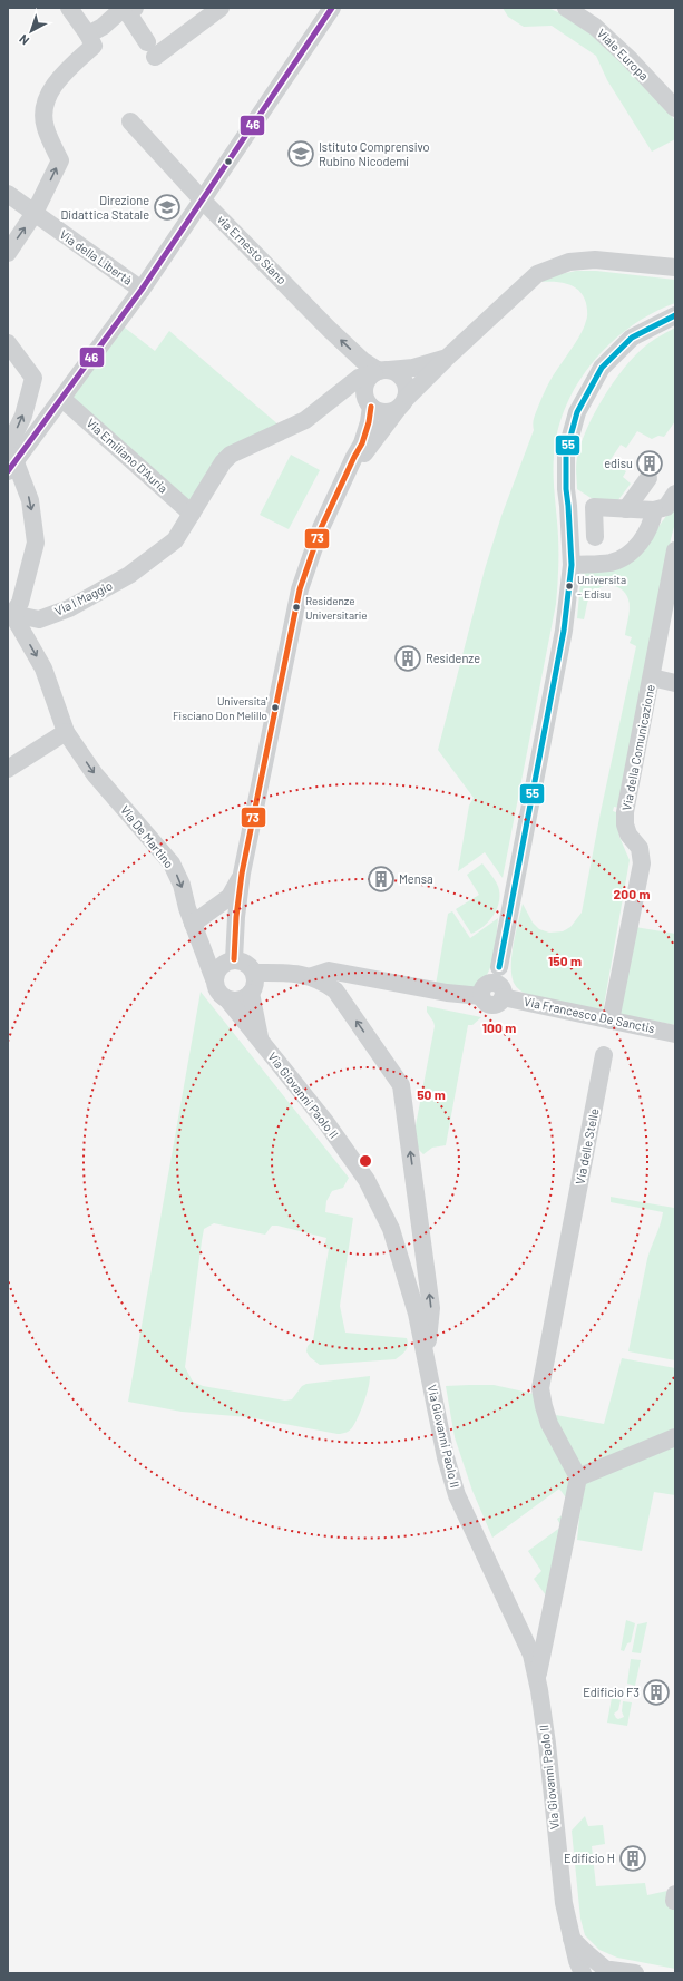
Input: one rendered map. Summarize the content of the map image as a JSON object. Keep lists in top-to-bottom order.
{
  "streets": {
    "street": [
      "Viale Europa",
      "via Ernesto Siano",
      "Via della Libertà",
      "Via Emiliano D'Auria",
      "Via I Maggio",
      "Via della Comunicazione",
      "Via De Martino",
      "Via Francesco De Sanctis",
      "Via Giovanni Paolo II",
      "Via delle Stelle"
    ]
  },
  "crossings": [
    ["Via Emiliano D'Auria", "Via I Maggio"],
    ["Via I Maggio", "Via De Martino"],
    ["Via della Comunicazione", "Via Francesco De Sanctis"],
    ["Via De Martino", "Via Giovanni Paolo II"]
  ],
  "one_way": ["via Ernesto Siano", "Via De Martino"],
  "places": {
    "school or university": ["Istituto Comprensivo Rubino Nicodemi", "Direzione Didattica Statale"],
    "building": [
      "edisu",
      "Residenze",
      "Mensa",
      "Edificio F3",
      "Edificio H"
    ],
    "other": ["Universita - Edisu", "Residenze Universitarie", "Universita' Fisciano Don Melillo"]
  },
  "lines": ["transit line 46", "transit line 55", "transit line 73"],
  "north": "bottom left",
  "rings": [
    "200 m",
    "150 m",
    "100 m",
    "50 m"
  ]
}
